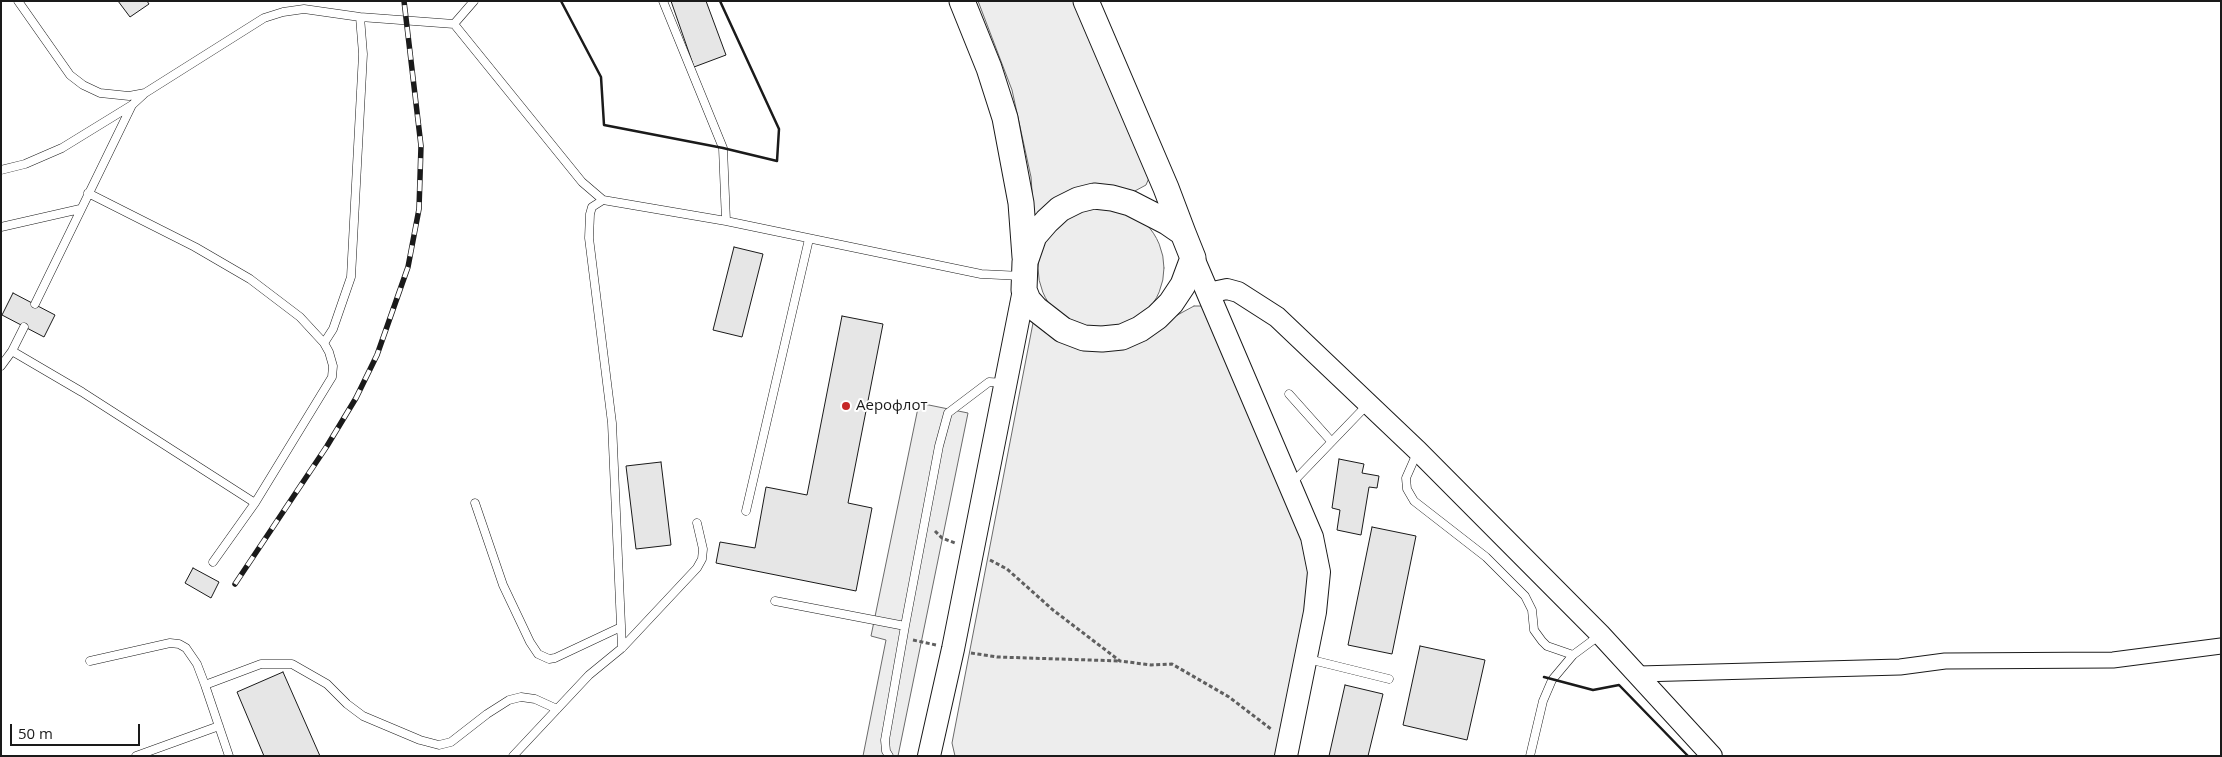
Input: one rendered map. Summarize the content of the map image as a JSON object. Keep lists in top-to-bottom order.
{
  "places": ["Аерофлот"],
  "scale_bar": "50 m"
}
